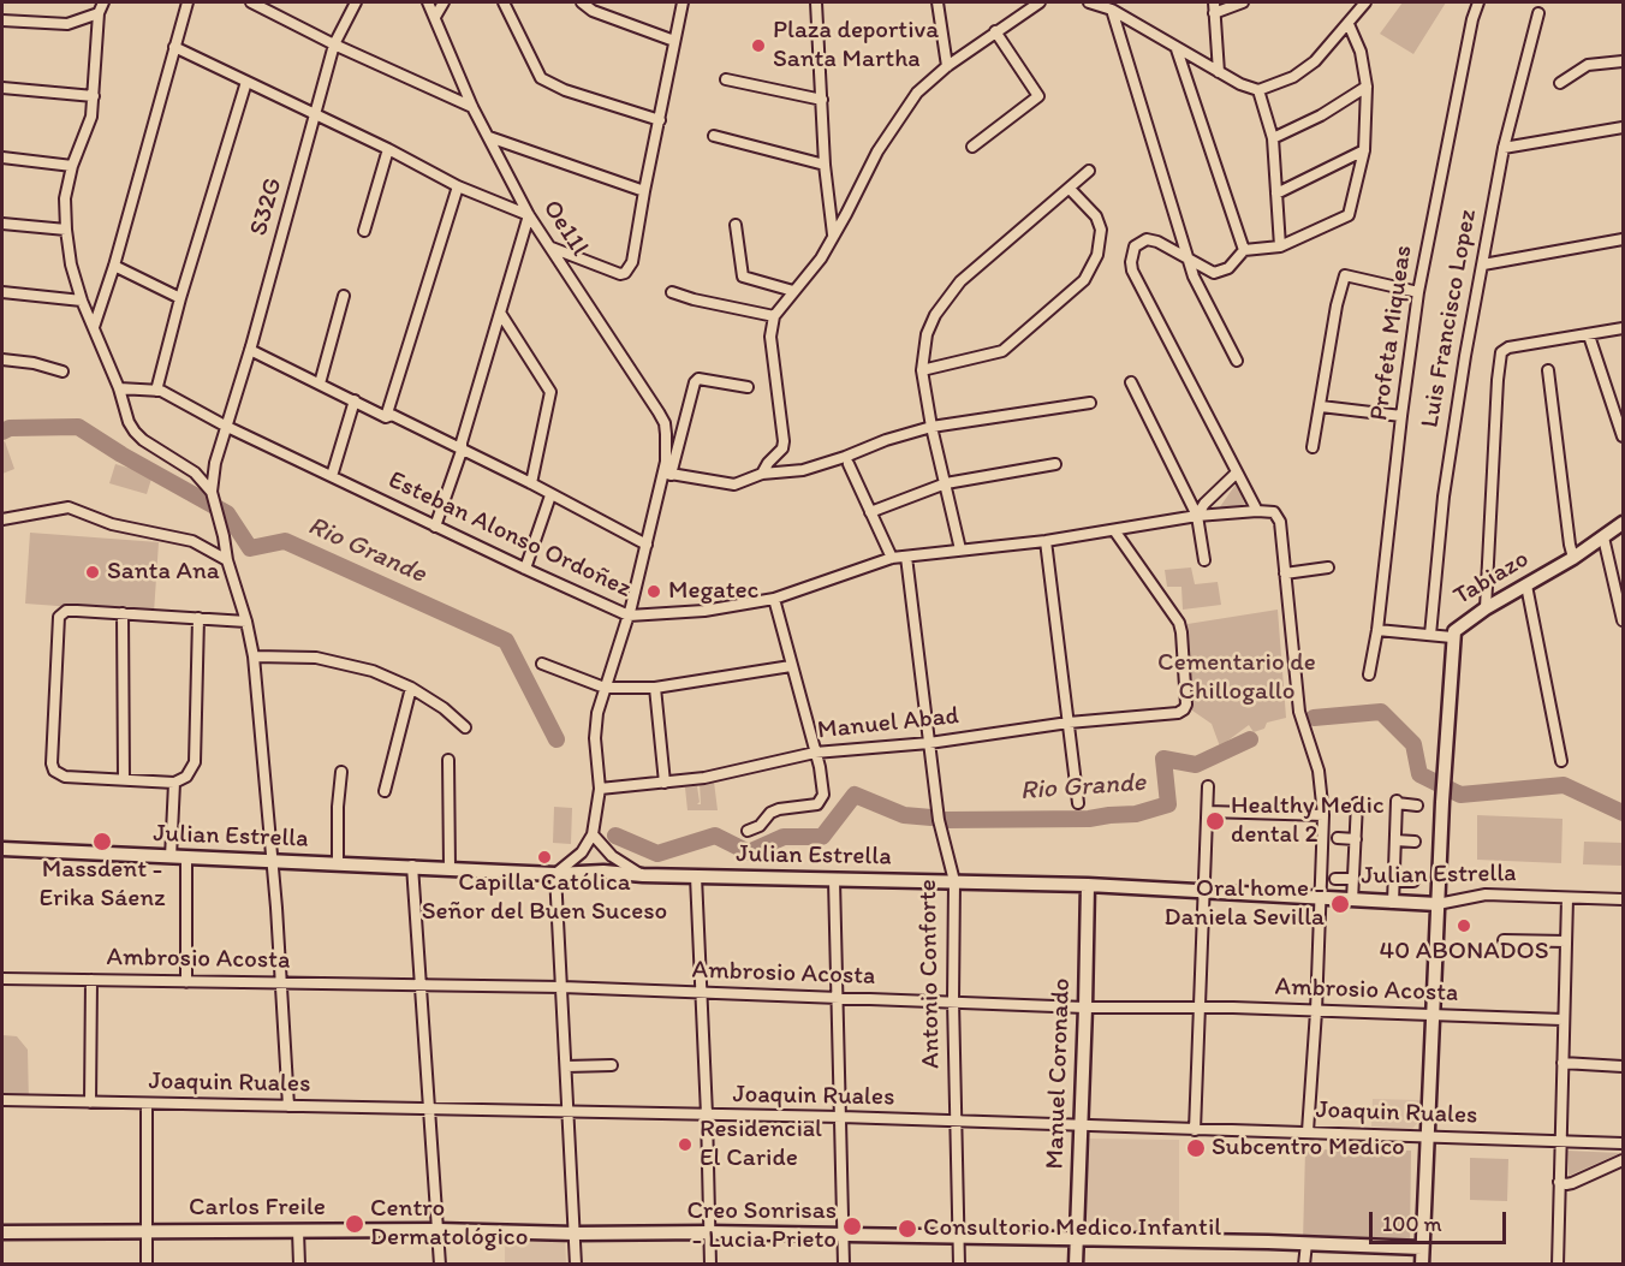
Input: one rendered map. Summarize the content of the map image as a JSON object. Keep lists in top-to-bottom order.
{
  "streets": {
    "street": [
      "S32G",
      "Oe11l",
      "Luis Francisco Lopez",
      "Profeta Miqueas",
      "Esteban Alonso Ordoñez",
      "Tabiazo",
      "Manuel Abad",
      "Julian Estrella",
      "Ambrosio Acosta",
      "Antonio Conforte",
      "Manuel Coronado",
      "Joaquin Ruales",
      "Carlos Freile"
    ]
  },
  "crossings": [
    ["S32G", "Esteban Alonso Ordoñez"],
    ["Luis Francisco Lopez", "Tabiazo"],
    ["Profeta Miqueas", "Tabiazo"],
    ["Esteban Alonso Ordoñez", "Manuel Abad"],
    ["Esteban Alonso Ordoñez", "Antonio Conforte"],
    ["Manuel Abad", "Antonio Conforte"],
    ["Julian Estrella", "Antonio Conforte"],
    ["Julian Estrella", "Manuel Coronado"],
    ["Ambrosio Acosta", "Antonio Conforte"],
    ["Ambrosio Acosta", "Manuel Coronado"],
    ["Antonio Conforte", "Joaquin Ruales"],
    ["Antonio Conforte", "Carlos Freile"],
    ["Manuel Coronado", "Joaquin Ruales"],
    ["Manuel Coronado", "Carlos Freile"]
  ],
  "water": ["Rio Grande"],
  "parks": ["Cementario de Chillogallo"],
  "places": [
    "Plaza deportiva Santa Martha",
    "Santa Ana",
    "Megatec",
    "Healthy Medic dental 2",
    "Massdent - Erika Sáenz",
    "Capilla Católica Señor del Buen Suceso",
    "Oral home - Daniela Sevilla",
    "40 ABONADOS",
    "Residencial El Caride",
    "Subcentro Medico",
    "Centro Dermatológico",
    "Creo Sonrisas - Lucia Prieto",
    "Consultorio Medico Infantil"
  ],
  "scale_bar": "100 m"
}
